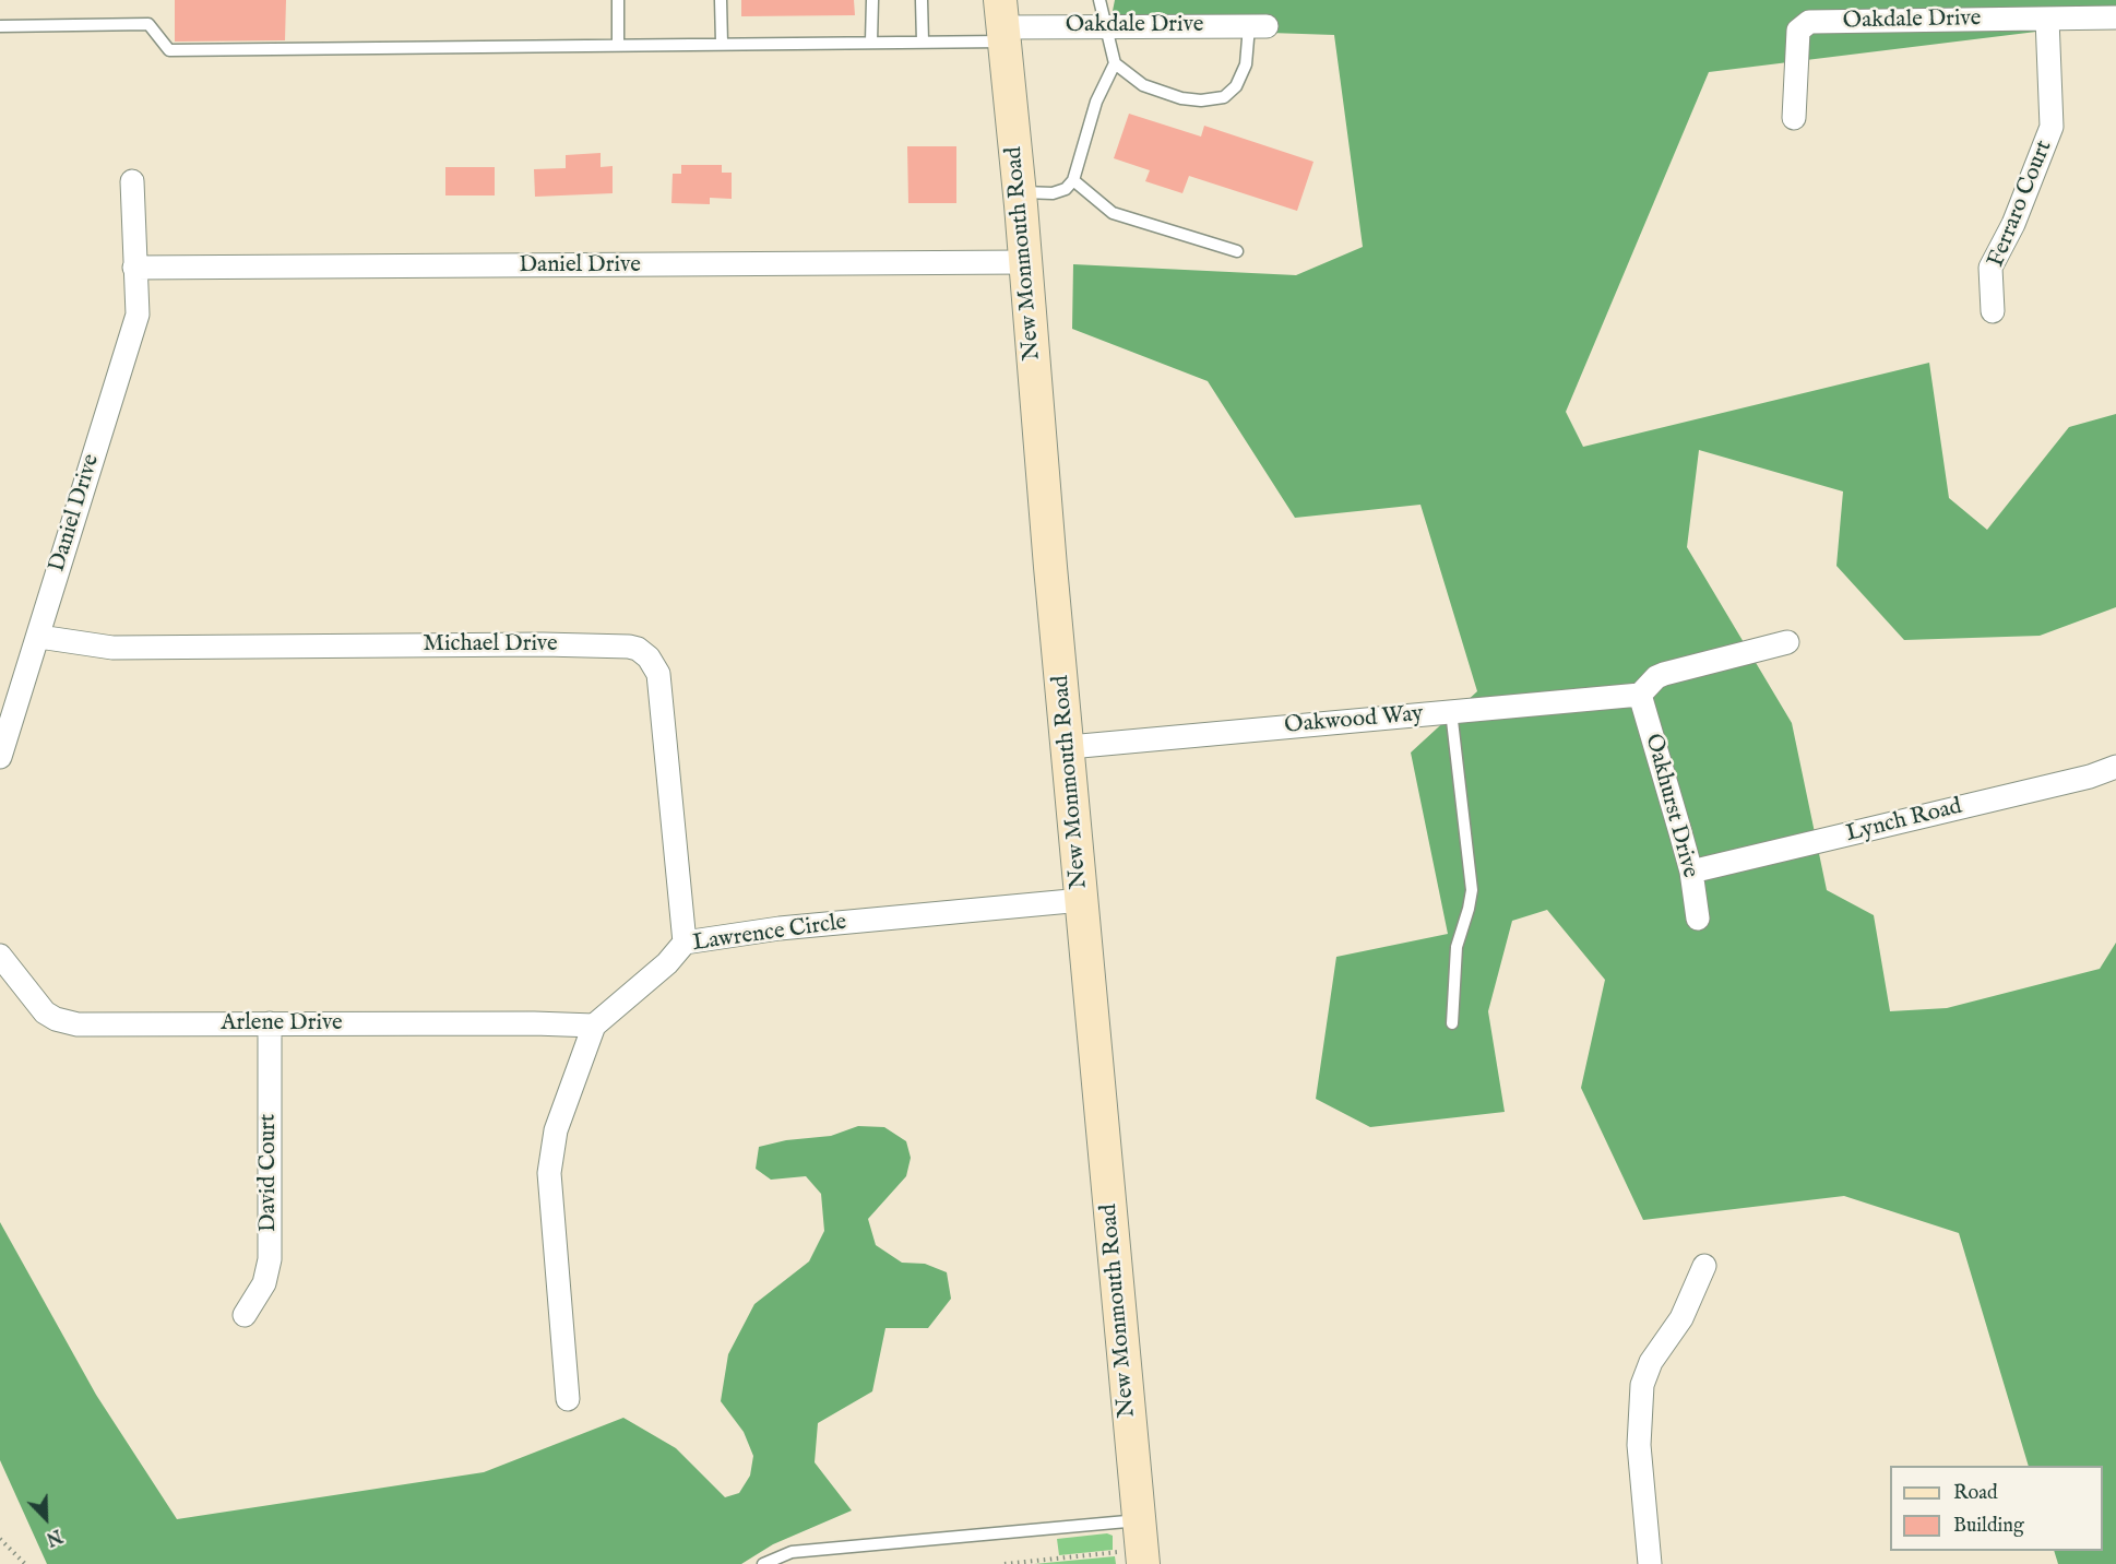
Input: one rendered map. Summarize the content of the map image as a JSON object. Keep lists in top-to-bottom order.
{
  "streets": {
    "main road": ["New Monmouth Road"],
    "street": [
      "Oakdale Drive",
      "Ferraro Court",
      "Daniel Drive",
      "Michael Drive",
      "Oakwood Way",
      "Oakhurst Drive",
      "Lynch Road",
      "Lawrence Circle",
      "Arlene Drive",
      "David Court"
    ]
  },
  "crossings": [
    ["Oakdale Drive", "Ferraro Court"],
    ["Oakdale Drive", "New Monmouth Road"],
    ["New Monmouth Road", "Daniel Drive"],
    ["New Monmouth Road", "Oakwood Way"],
    ["New Monmouth Road", "Lawrence Circle"],
    ["Daniel Drive", "Michael Drive"],
    ["Michael Drive", "Lawrence Circle"],
    ["Oakwood Way", "Oakhurst Drive"],
    ["Oakhurst Drive", "Lynch Road"],
    ["Lawrence Circle", "Arlene Drive"],
    ["Arlene Drive", "David Court"]
  ],
  "legend": ["Road", "Building"],
  "north": "bottom right"
}
